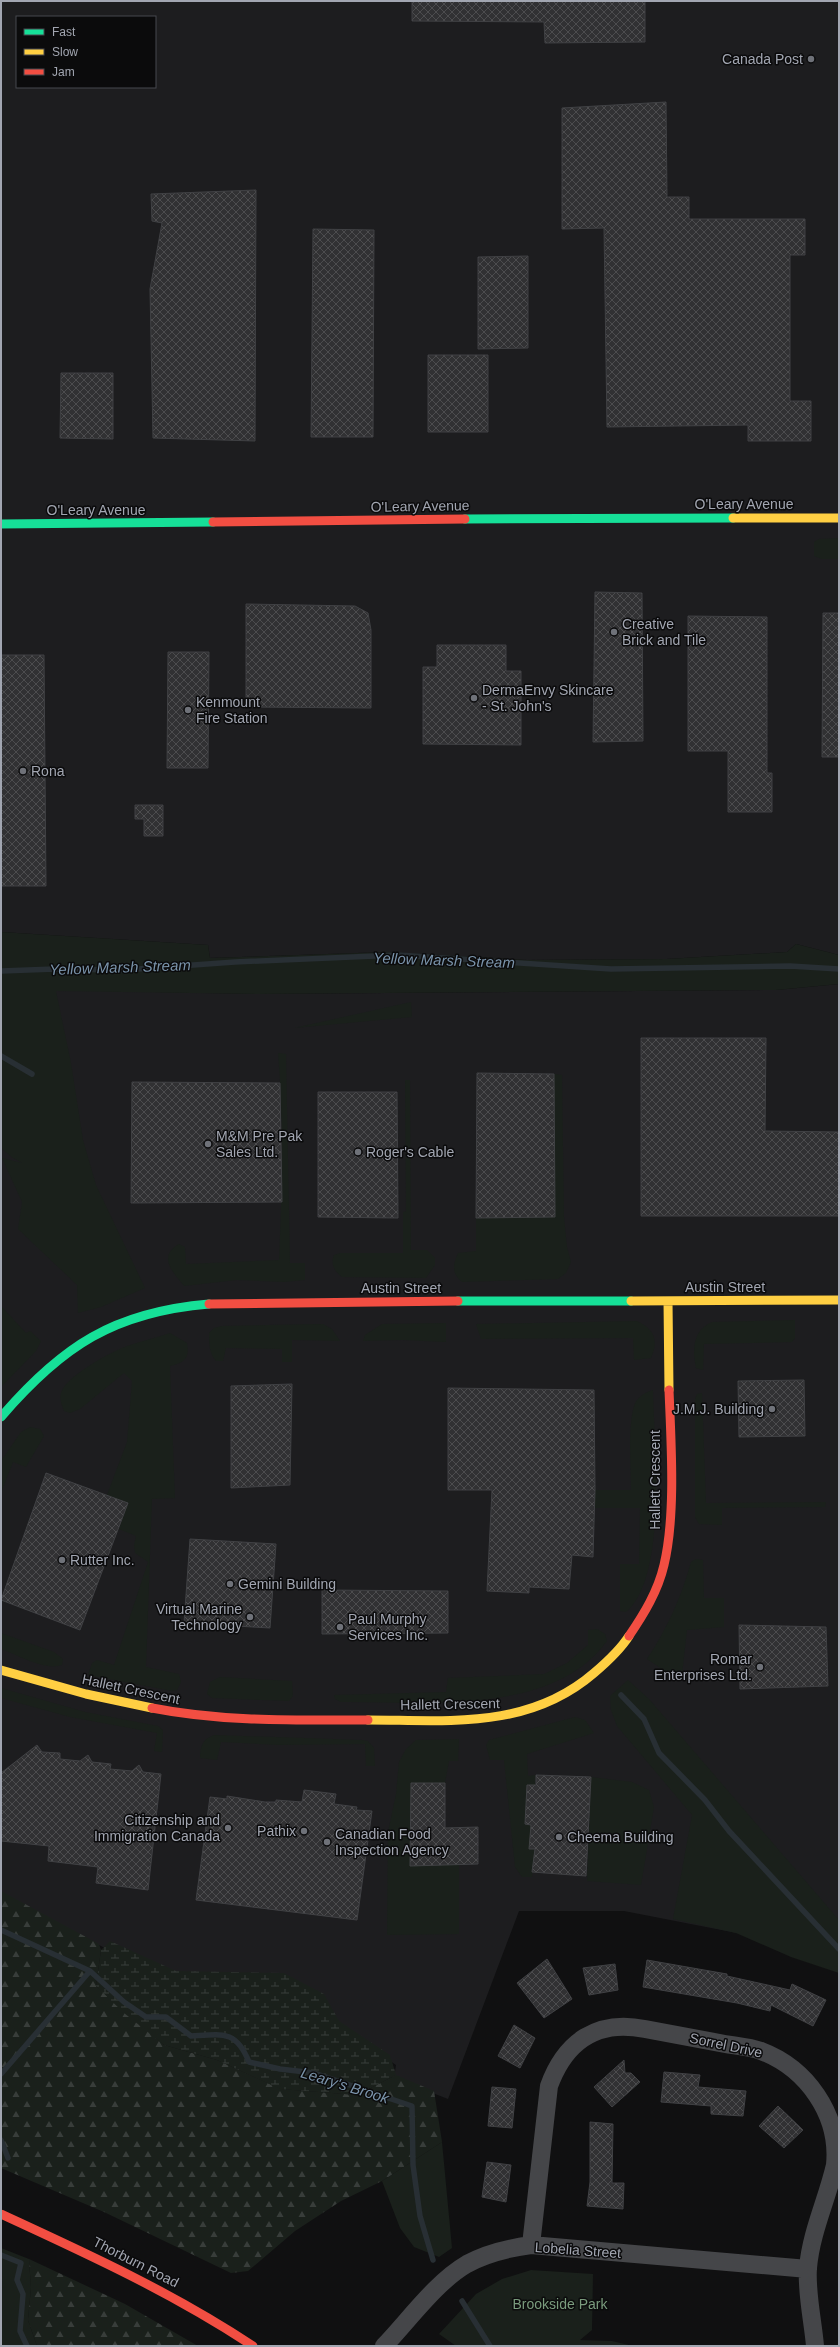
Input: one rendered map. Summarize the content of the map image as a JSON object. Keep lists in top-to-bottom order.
{
  "streets": {
    "street": [
      "O'Leary Avenue",
      "Austin Street",
      "Hallett Crescent",
      "Sorrel Drive",
      "Lobelia Street",
      "Thorburn Road"
    ]
  },
  "crossings": [
    ["Austin Street", "Hallett Crescent"],
    ["Sorrel Drive", "Lobelia Street"]
  ],
  "water": ["Yellow Marsh Stream", "Leary's Brook"],
  "parks": ["Brookside Park"],
  "places": [
    "Canada Post",
    "Creative Brick and Tile",
    "DermaEnvy Skincare - St. John's",
    "Kenmount Fire Station",
    "Rona",
    "M&M Pre Pak Sales Ltd.",
    "Roger's Cable",
    "J.M.J. Building",
    "Rutter Inc.",
    "Gemini Building",
    "Virtual Marine Technology",
    "Paul Murphy Services Inc.",
    "Romar Enterprises Ltd.",
    "Citizenship and Immigration Canada",
    "Pathix",
    "Cheema Building",
    "Canadian Food Inspection Agency"
  ],
  "legend": ["Fast", "Slow", "Jam"]
}
